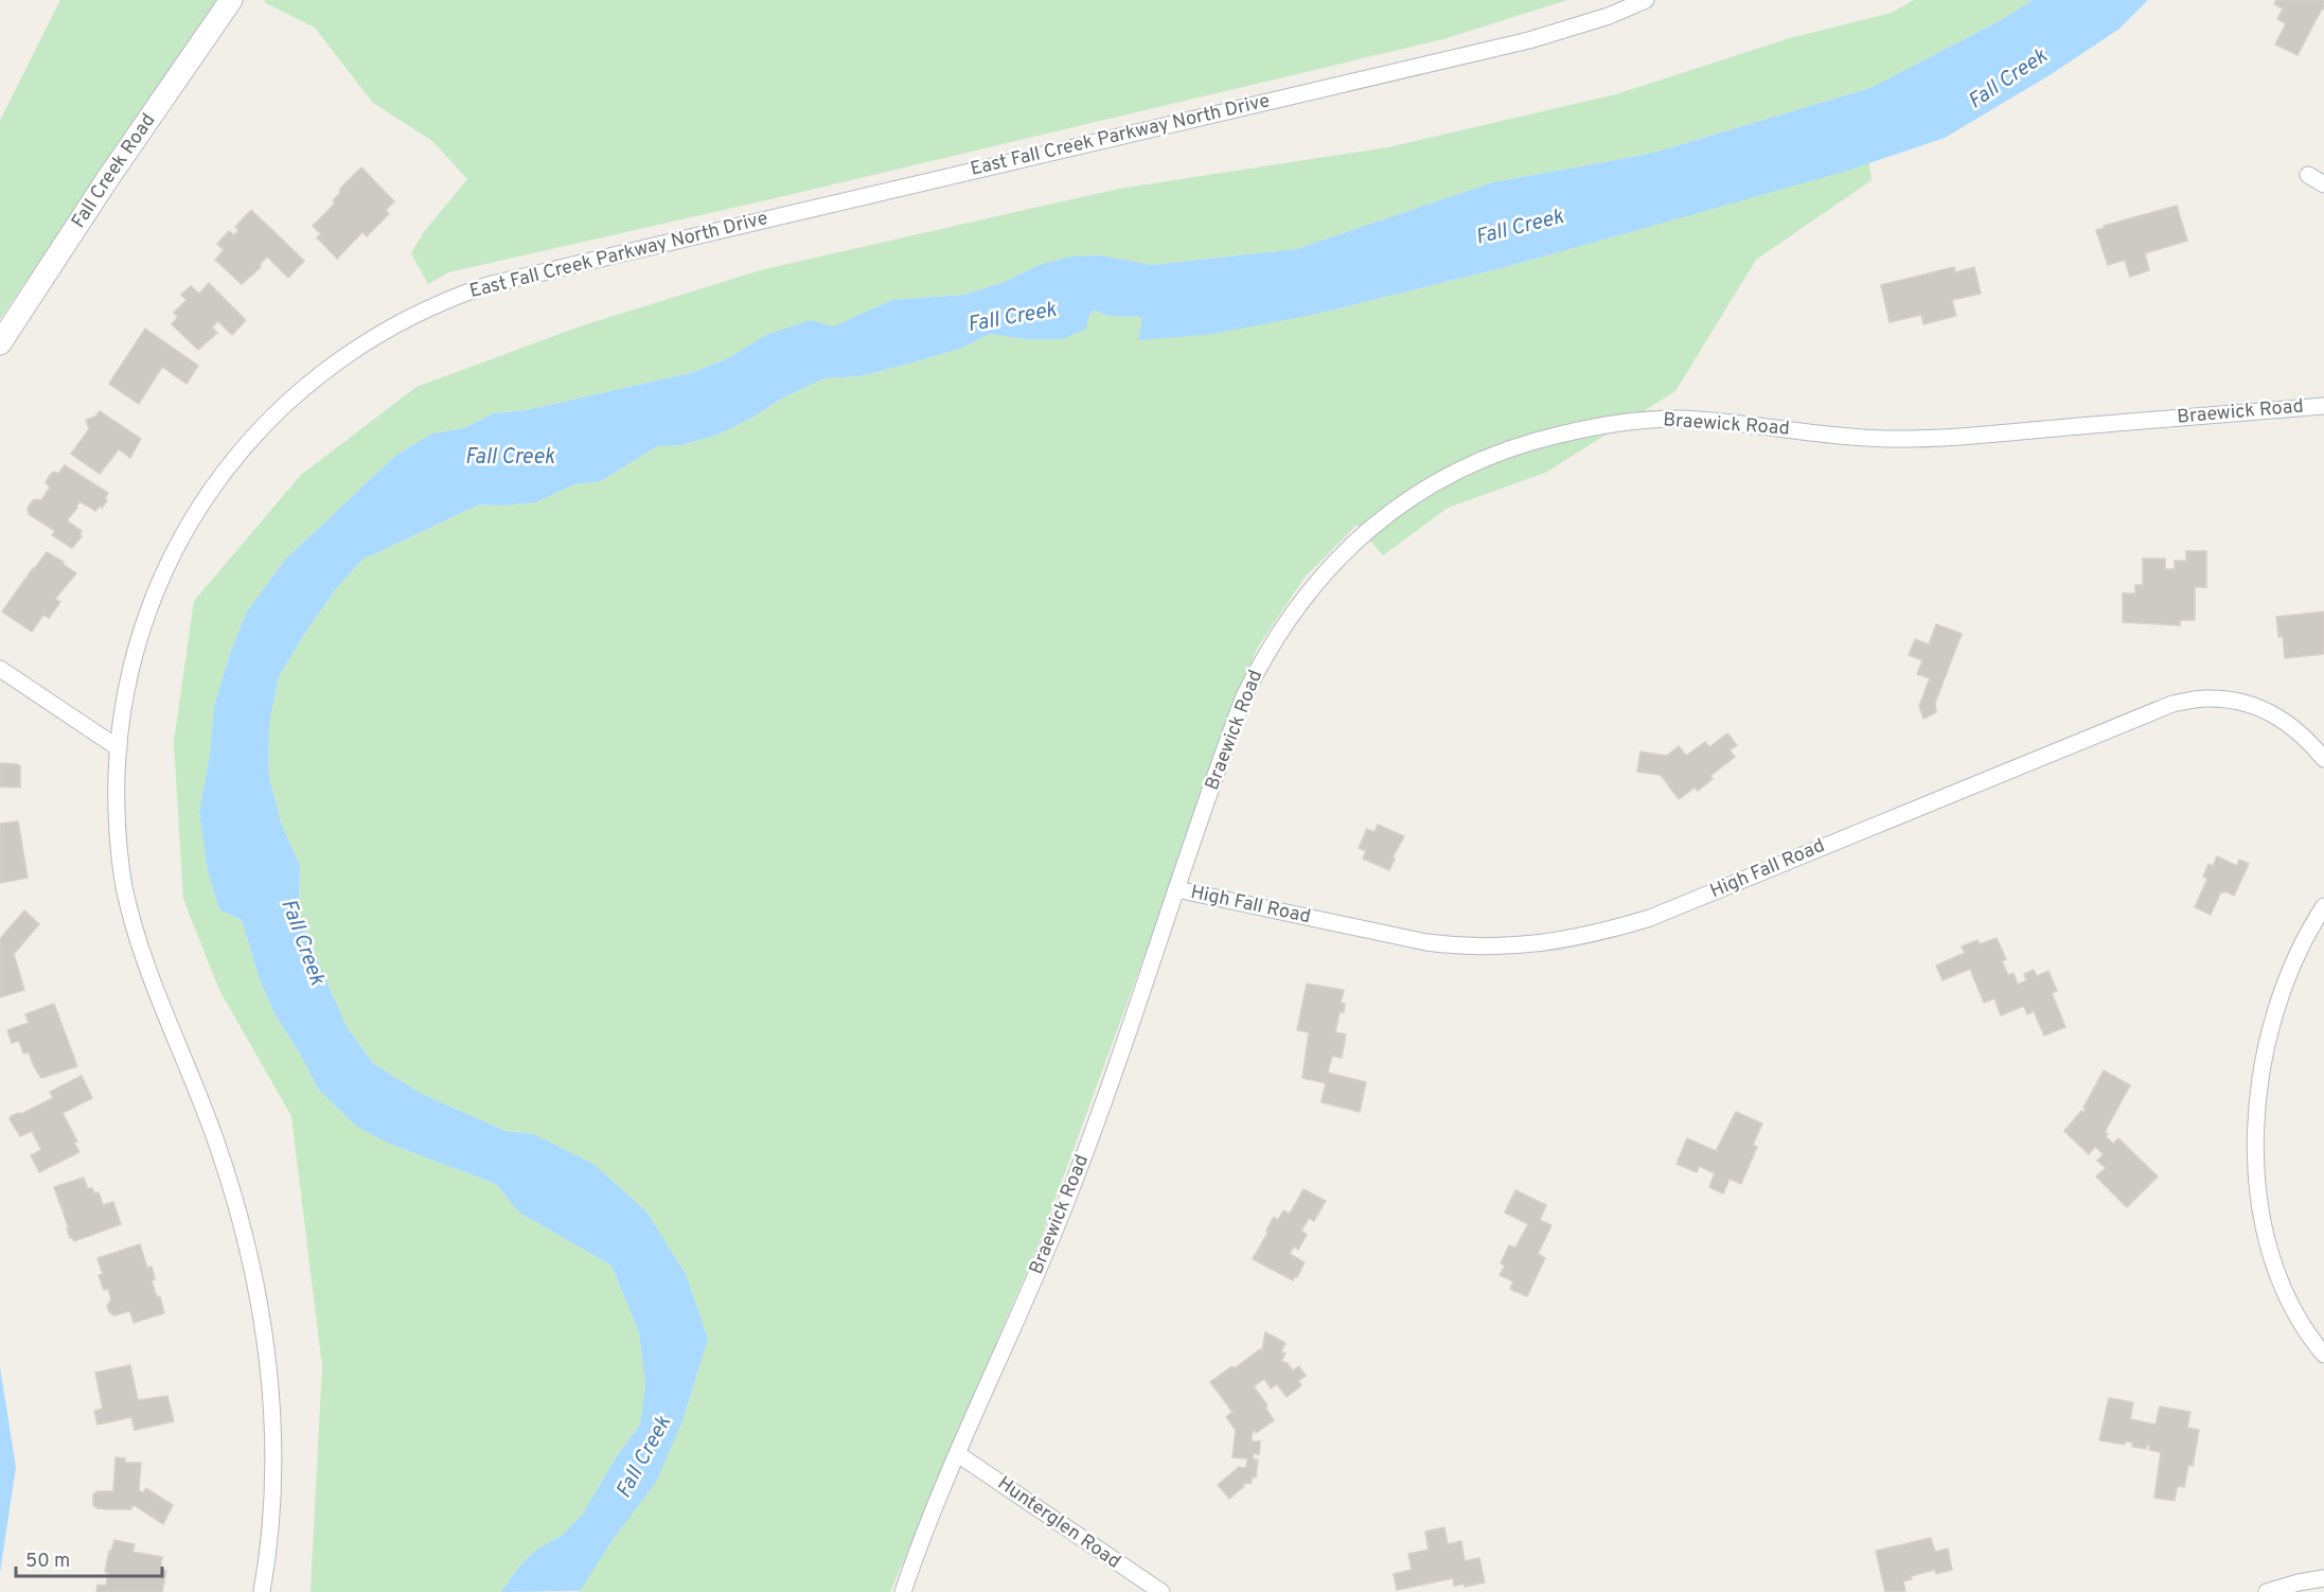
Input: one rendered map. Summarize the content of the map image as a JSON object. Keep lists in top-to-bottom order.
{
  "streets": {
    "main road": ["Fall Creek Road"],
    "street": [
      "East Fall Creek Parkway North Drive",
      "Braewick Road",
      "High Fall Road",
      "Hunterglen Road"
    ]
  },
  "crossings": [
    ["Braewick Road", "High Fall Road"],
    ["Braewick Road", "Hunterglen Road"]
  ],
  "water": ["Fall Creek"],
  "scale_bar": "50 m"
}
